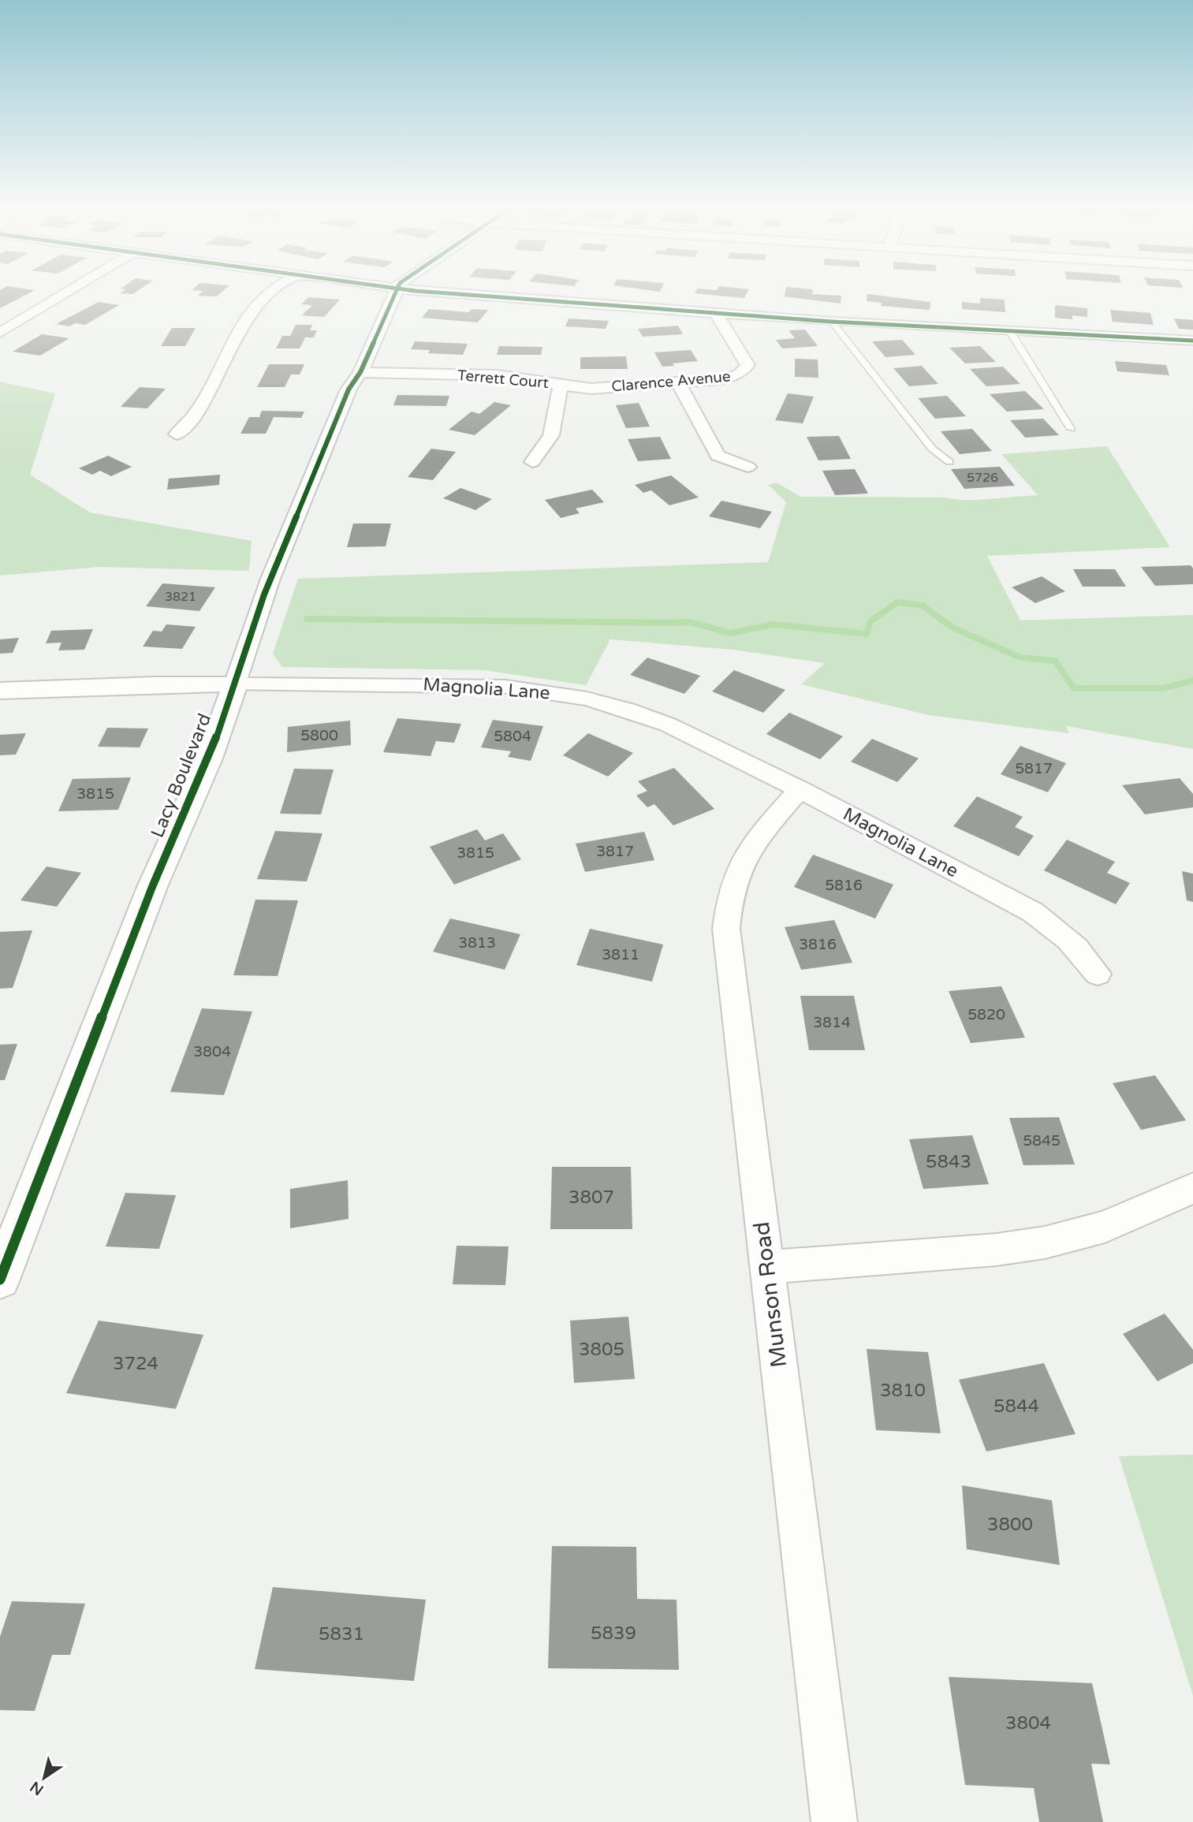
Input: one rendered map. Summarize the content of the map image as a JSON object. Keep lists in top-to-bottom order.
{
  "streets": {
    "street": [
      "Terrett Court",
      "Clarence Avenue",
      "Magnolia Lane",
      "Lacy Boulevard",
      "Munson Road"
    ]
  },
  "crossings": [
    ["Terrett Court", "Clarence Avenue"],
    ["Terrett Court", "Lacy Boulevard"],
    ["Magnolia Lane", "Lacy Boulevard"],
    ["Magnolia Lane", "Munson Road"]
  ],
  "house_numbers": [
    "5726",
    "3821",
    "5800",
    "5804",
    "5817",
    "3815",
    "3817",
    "3815",
    "5816",
    "3813",
    "3816",
    "3811",
    "5820",
    "3814",
    "3804",
    "5845",
    "5843",
    "3807",
    "3805",
    "3724",
    "3810",
    "5844",
    "3800",
    "5839",
    "5831",
    "3804"
  ],
  "north": "bottom left"
}
